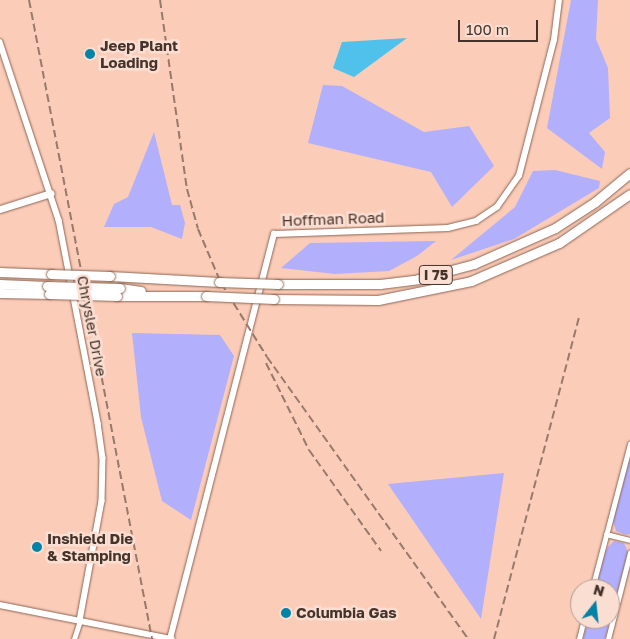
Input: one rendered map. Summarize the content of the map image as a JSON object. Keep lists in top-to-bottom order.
{
  "streets": {
    "highway": ["I 75"],
    "street": ["Hoffman Road", "Chrysler Drive"]
  },
  "places": ["Jeep Plant Loading", "Inshield Die & Stamping", "Columbia Gas"],
  "scale_bar": "100 m",
  "north": "top"
}
